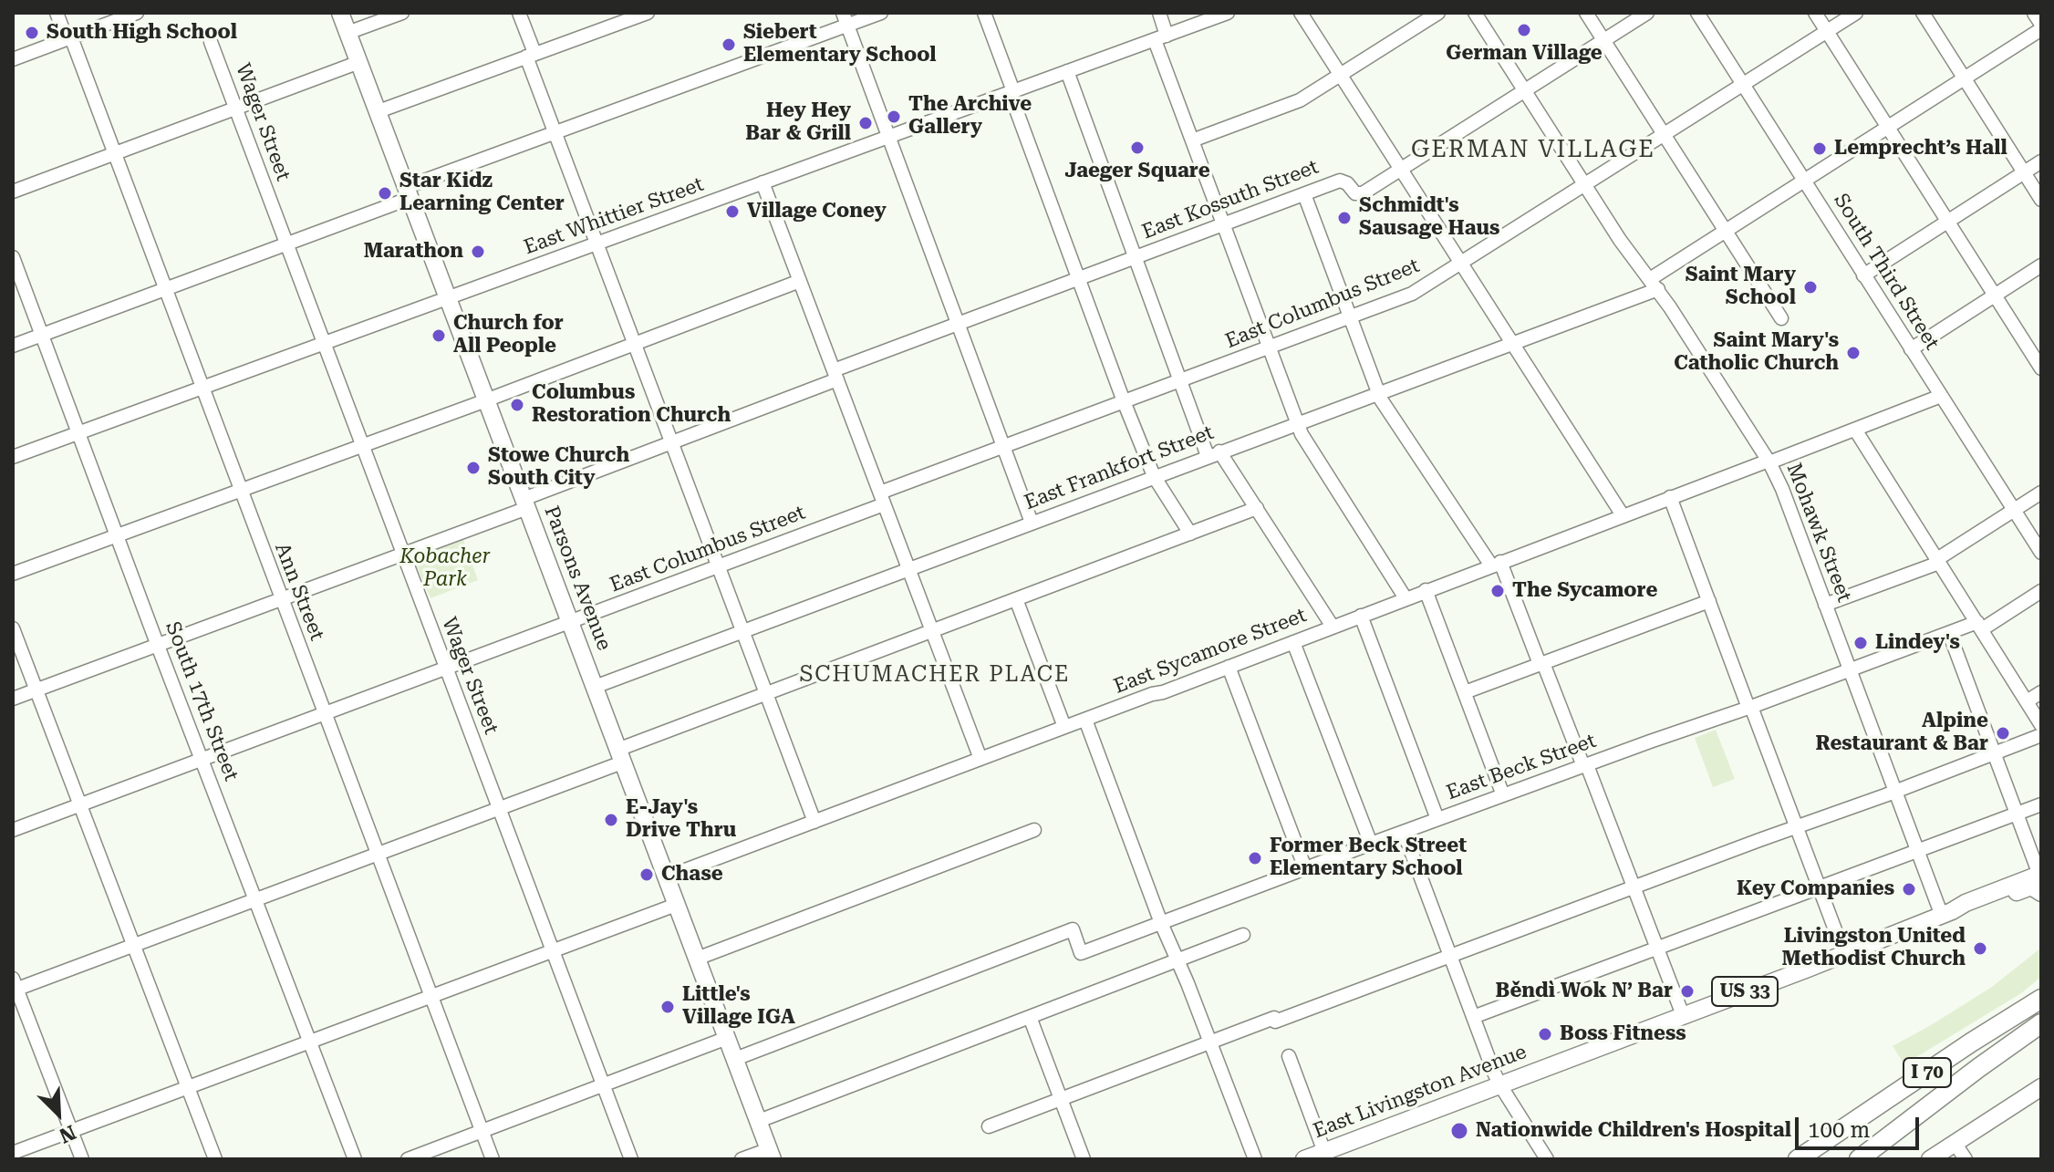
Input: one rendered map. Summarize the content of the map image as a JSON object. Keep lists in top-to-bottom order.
{
  "streets": {
    "highway": ["I 70"],
    "main road": ["Parsons Avenue", "US 33", "East Livingston Avenue"],
    "street": [
      "Wager Street",
      "East Kossuth Street",
      "East Whittier Street",
      "South Third Street",
      "East Columbus Street",
      "East Frankfort Street",
      "Mohawk Street",
      "Ann Street",
      "East Sycamore Street",
      "South 17th Street",
      "East Beck Street"
    ]
  },
  "crossings": [
    ["Wager Street", "East Kossuth Street"],
    ["Wager Street", "East Whittier Street"],
    ["Wager Street", "East Columbus Street"],
    ["East Kossuth Street", "Mohawk Street"],
    ["East Kossuth Street", "Parsons Avenue"],
    ["East Kossuth Street", "Ann Street"],
    ["East Kossuth Street", "South 17th Street"],
    ["East Whittier Street", "Parsons Avenue"],
    ["East Whittier Street", "Ann Street"],
    ["East Whittier Street", "South 17th Street"],
    ["South Third Street", "East Columbus Street"],
    ["South Third Street", "East Frankfort Street"],
    ["South Third Street", "East Sycamore Street"],
    ["East Columbus Street", "Mohawk Street"],
    ["East Columbus Street", "Parsons Avenue"],
    ["East Columbus Street", "Ann Street"],
    ["East Columbus Street", "South 17th Street"],
    ["East Frankfort Street", "Mohawk Street"],
    ["East Frankfort Street", "Parsons Avenue"],
    ["Mohawk Street", "East Sycamore Street"],
    ["Mohawk Street", "East Beck Street"],
    ["Mohawk Street", "US 33"],
    ["Mohawk Street", "East Livingston Avenue"],
    ["Parsons Avenue", "East Sycamore Street"],
    ["Parsons Avenue", "East Beck Street"],
    ["US 33", "East Livingston Avenue"]
  ],
  "districts": ["GERMAN VILLAGE", "SCHUMACHER PLACE"],
  "parks": ["Kobacher Park"],
  "places": [
    "German Village",
    "South High School",
    "Siebert Elementary School",
    "The Archive Gallery",
    "Hey Hey Bar & Grill",
    "Jaeger Square",
    "Lemprecht’s Hall",
    "Star Kidz Learning Center",
    "Village Coney",
    "Schmidt's Sausage Haus",
    "Marathon",
    "Saint Mary School",
    "Church for All People",
    "Saint Mary's Catholic Church",
    "Columbus Restoration Church",
    "Stowe Church South City",
    "The Sycamore",
    "Lindey's",
    "Alpine Restaurant & Bar",
    "E-Jay's Drive Thru",
    "Former Beck Street Elementary School",
    "Chase",
    "Key Companies",
    "Livingston United Methodist Church",
    "Běndì Wok N’ Bar",
    "Little's Village IGA",
    "Boss Fitness",
    "Nationwide Children's Hospital"
  ],
  "scale_bar": "100 m",
  "north": "bottom right"
}
